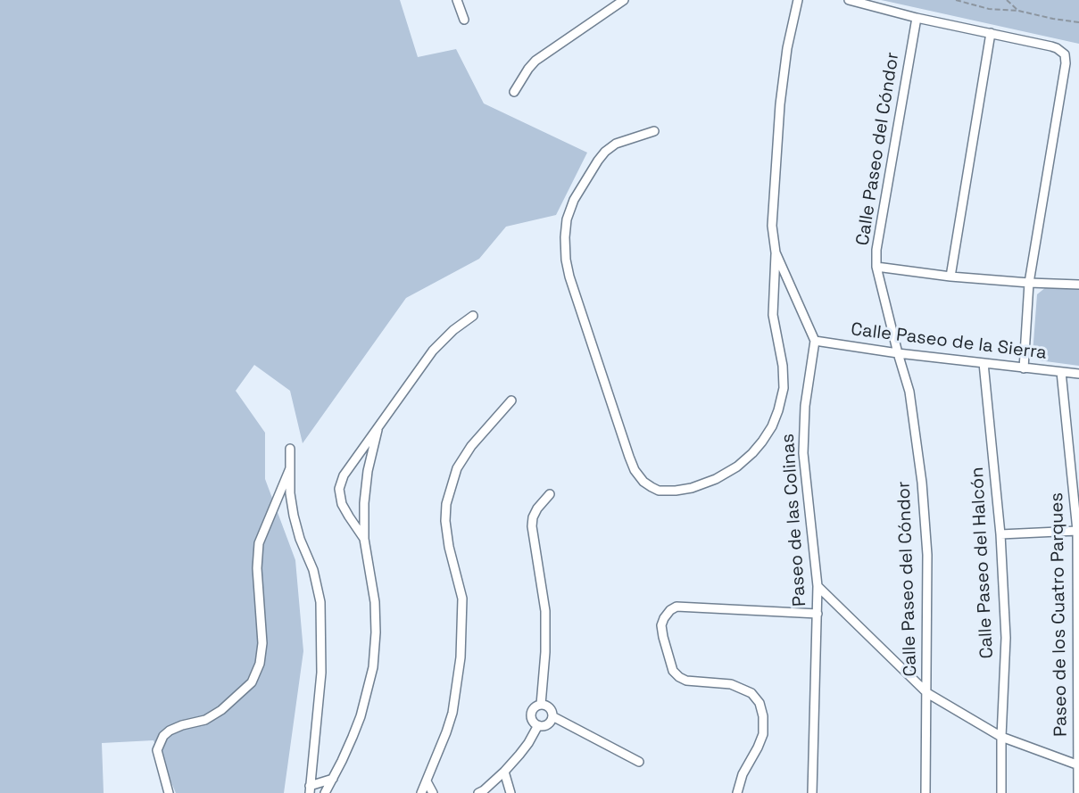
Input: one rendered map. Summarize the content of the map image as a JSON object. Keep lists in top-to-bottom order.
{
  "streets": {
    "street": [
      "Calle Paseo del Cóndor",
      "Calle Paseo de la Sierra",
      "Paseo de las Colinas",
      "Calle Paseo del Halcón",
      "Paseo de los Cuatro Parques"
    ]
  },
  "crossings": [
    ["Calle Paseo del Cóndor", "Calle Paseo de la Sierra"],
    ["Calle Paseo de la Sierra", "Paseo de las Colinas"],
    ["Calle Paseo de la Sierra", "Calle Paseo del Halcón"],
    ["Calle Paseo de la Sierra", "Paseo de los Cuatro Parques"]
  ]
}
